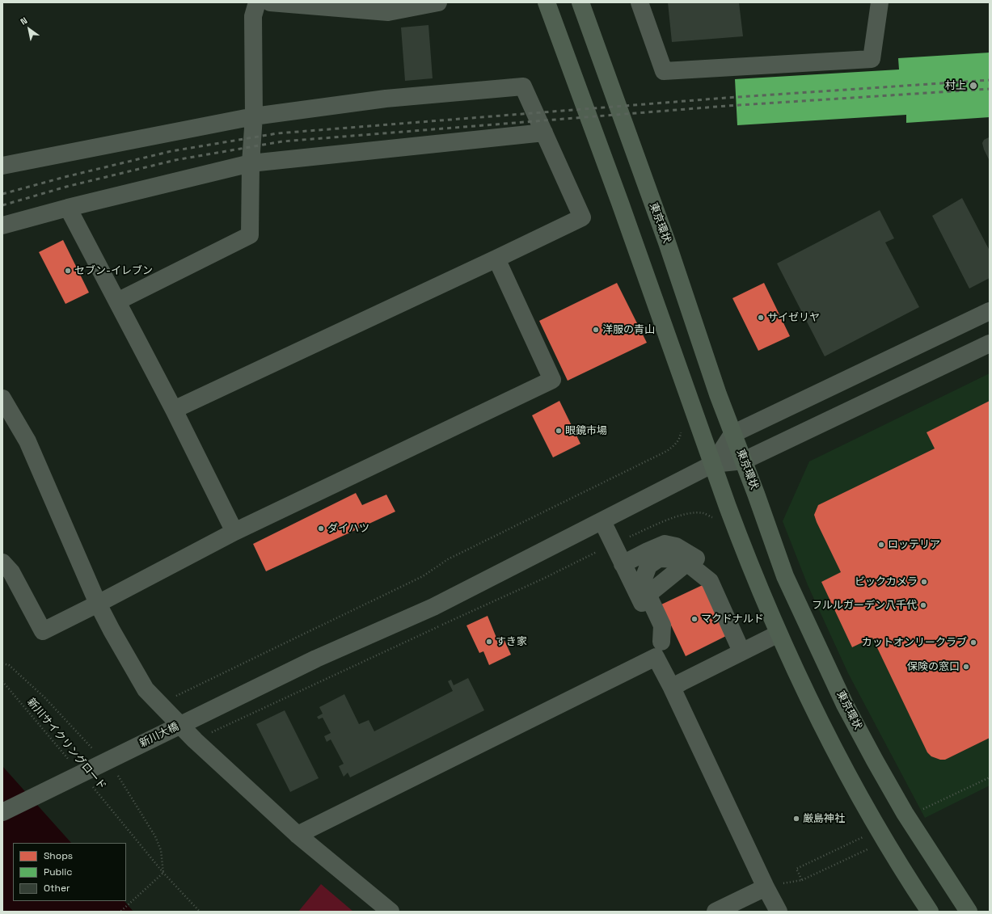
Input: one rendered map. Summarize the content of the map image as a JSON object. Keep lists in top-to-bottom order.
{
  "streets": {
    "highway": ["東京環状"],
    "street": ["新川大橋"],
    "path": ["新川サイクリングロード"]
  },
  "places": [
    "村上",
    "セブン-イレブン",
    "サイゼリヤ",
    "洋服の青山",
    "眼鏡市場",
    "ダイハツ",
    "ロッテリア",
    "ビックカメラ",
    "フルルガーデン八千代",
    "マクドナルド",
    "すき家",
    "カットオンリークラブ",
    "保険の窓口",
    "厳島神社"
  ],
  "legend": ["Shops", "Public", "Other"],
  "north": "top left"
}
